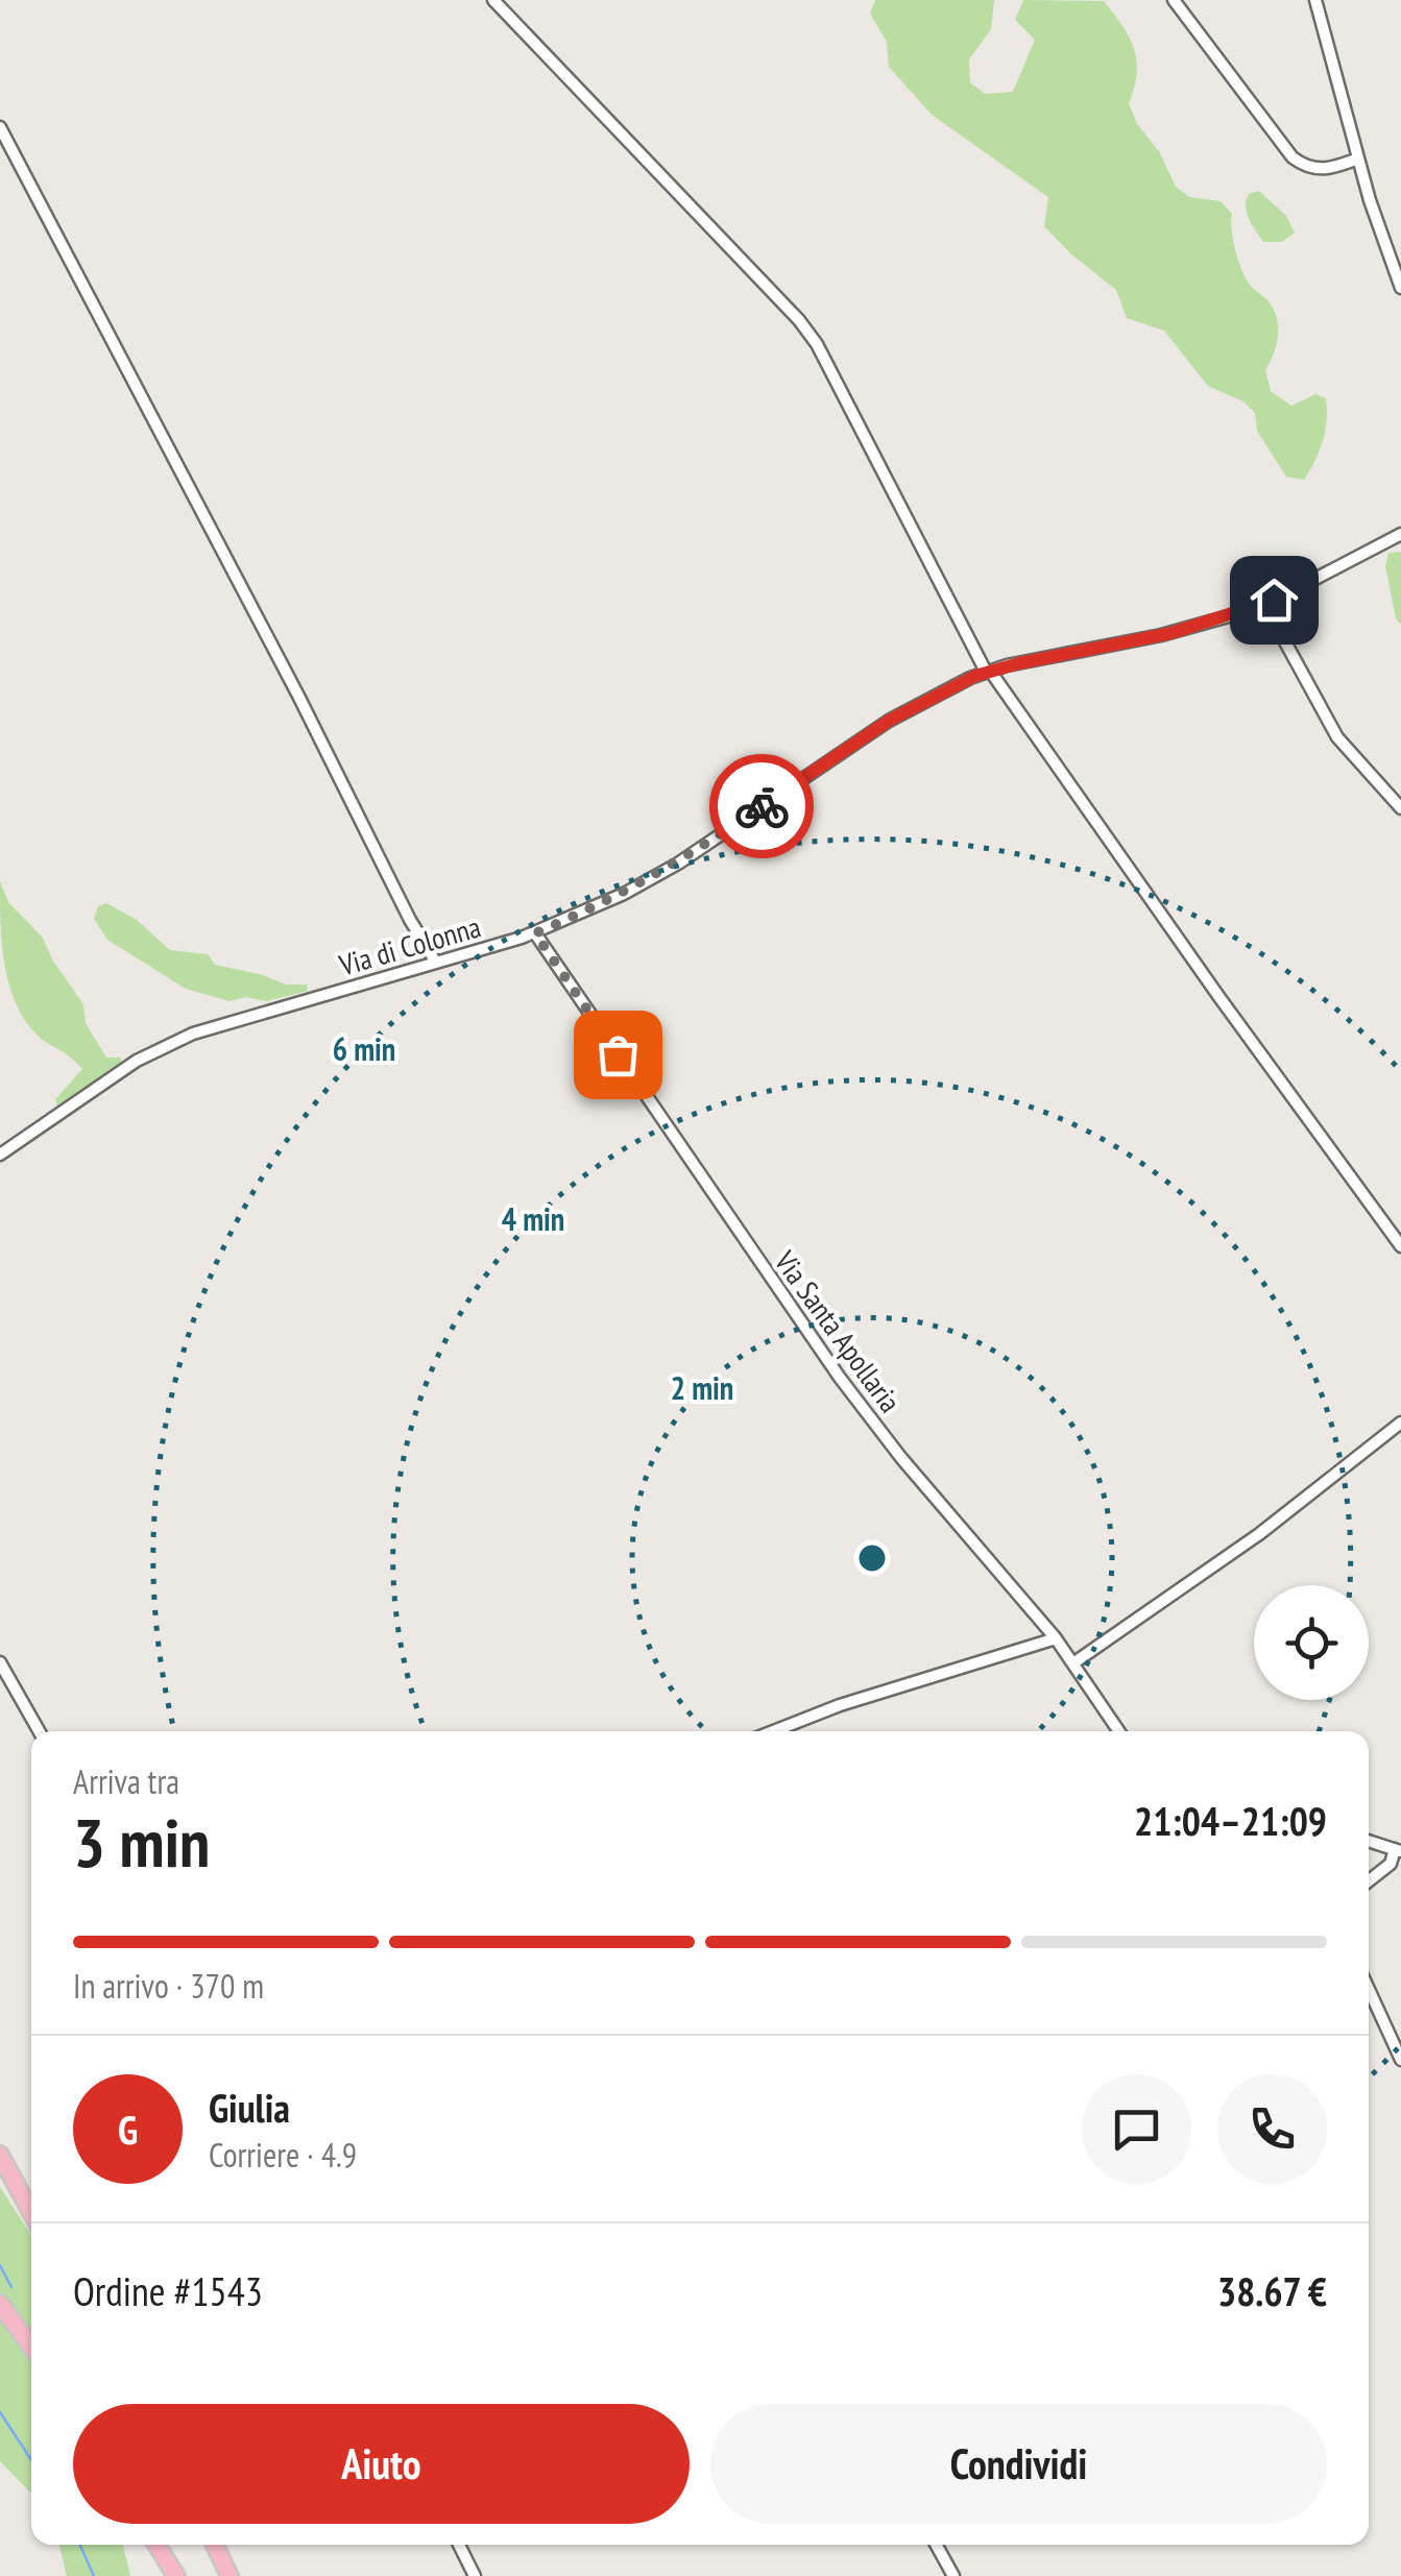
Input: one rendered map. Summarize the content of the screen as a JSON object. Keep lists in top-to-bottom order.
{
  "streets": {
    "street": ["Via di Colonna", "Via Santa Apollaria"]
  },
  "crossings": [
    ["Via di Colonna", "Via Santa Apollaria"]
  ],
  "page": {
    "heading": ["3 min", "Arriva tra", "21:04–21:09"],
    "panel": [
      "Giulia",
      "Corriere · 4.9",
      "Ordine #1543",
      "38.67 €"
    ],
    "bar": "In arrivo · 370 m",
    "round": "G",
    "buttons": ["Aiuto", "Condividi"]
  },
  "rings": ["6 min", "4 min", "2 min"]
}
